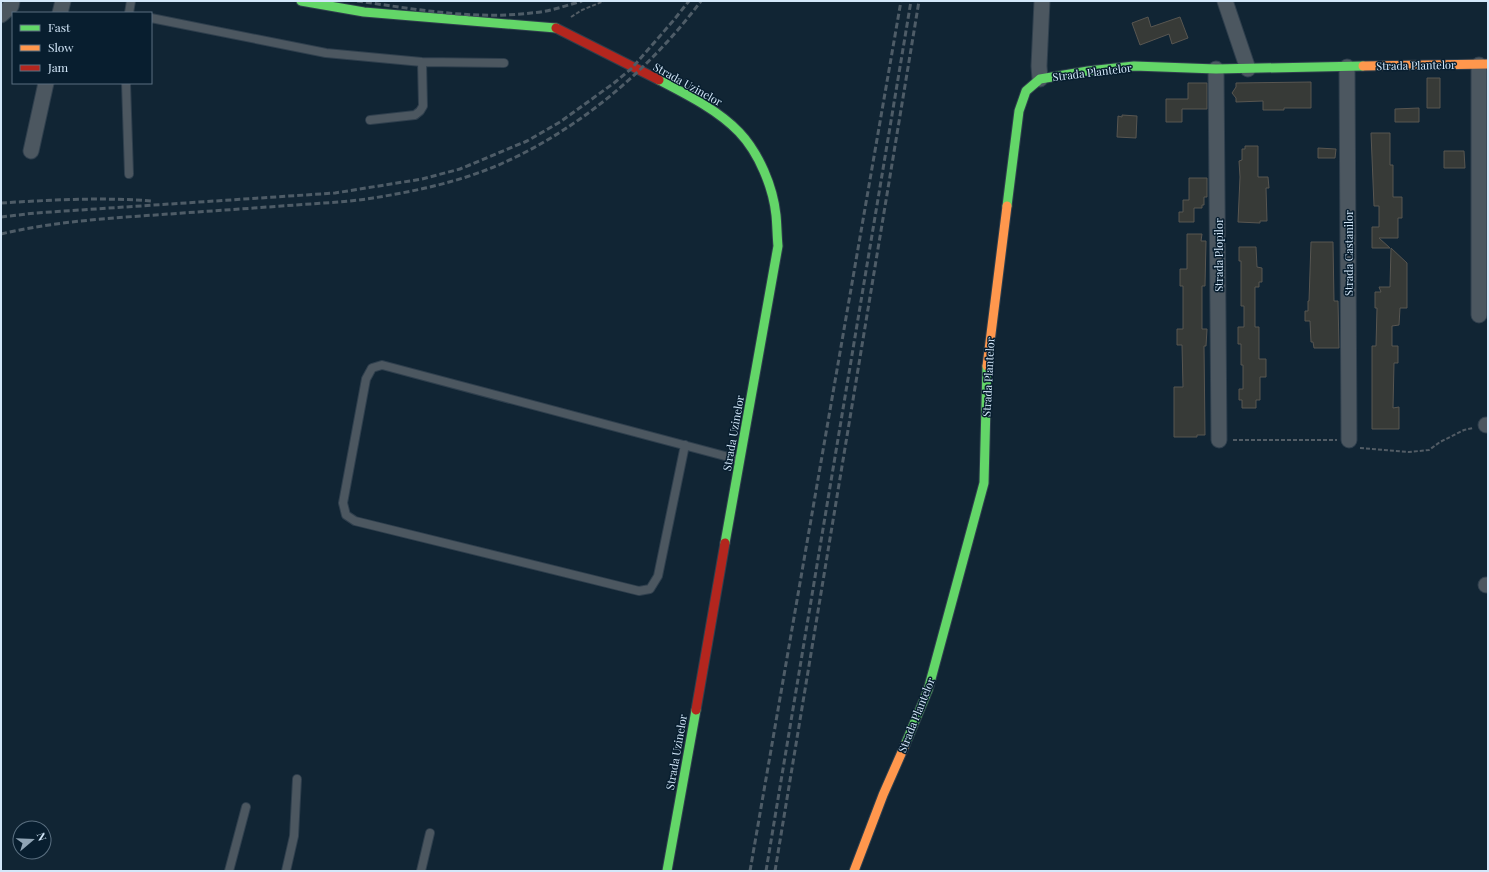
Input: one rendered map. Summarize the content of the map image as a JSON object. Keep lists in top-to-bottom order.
{
  "streets": {
    "street": [
      "Strada Plantelor",
      "Strada Uzinelor",
      "Strada Castanilor",
      "Strada Plopilor"
    ]
  },
  "crossings": [
    ["Strada Plantelor", "Strada Castanilor"],
    ["Strada Plantelor", "Strada Plopilor"]
  ],
  "legend": ["Fast", "Slow", "Jam"],
  "north": "right"
}
